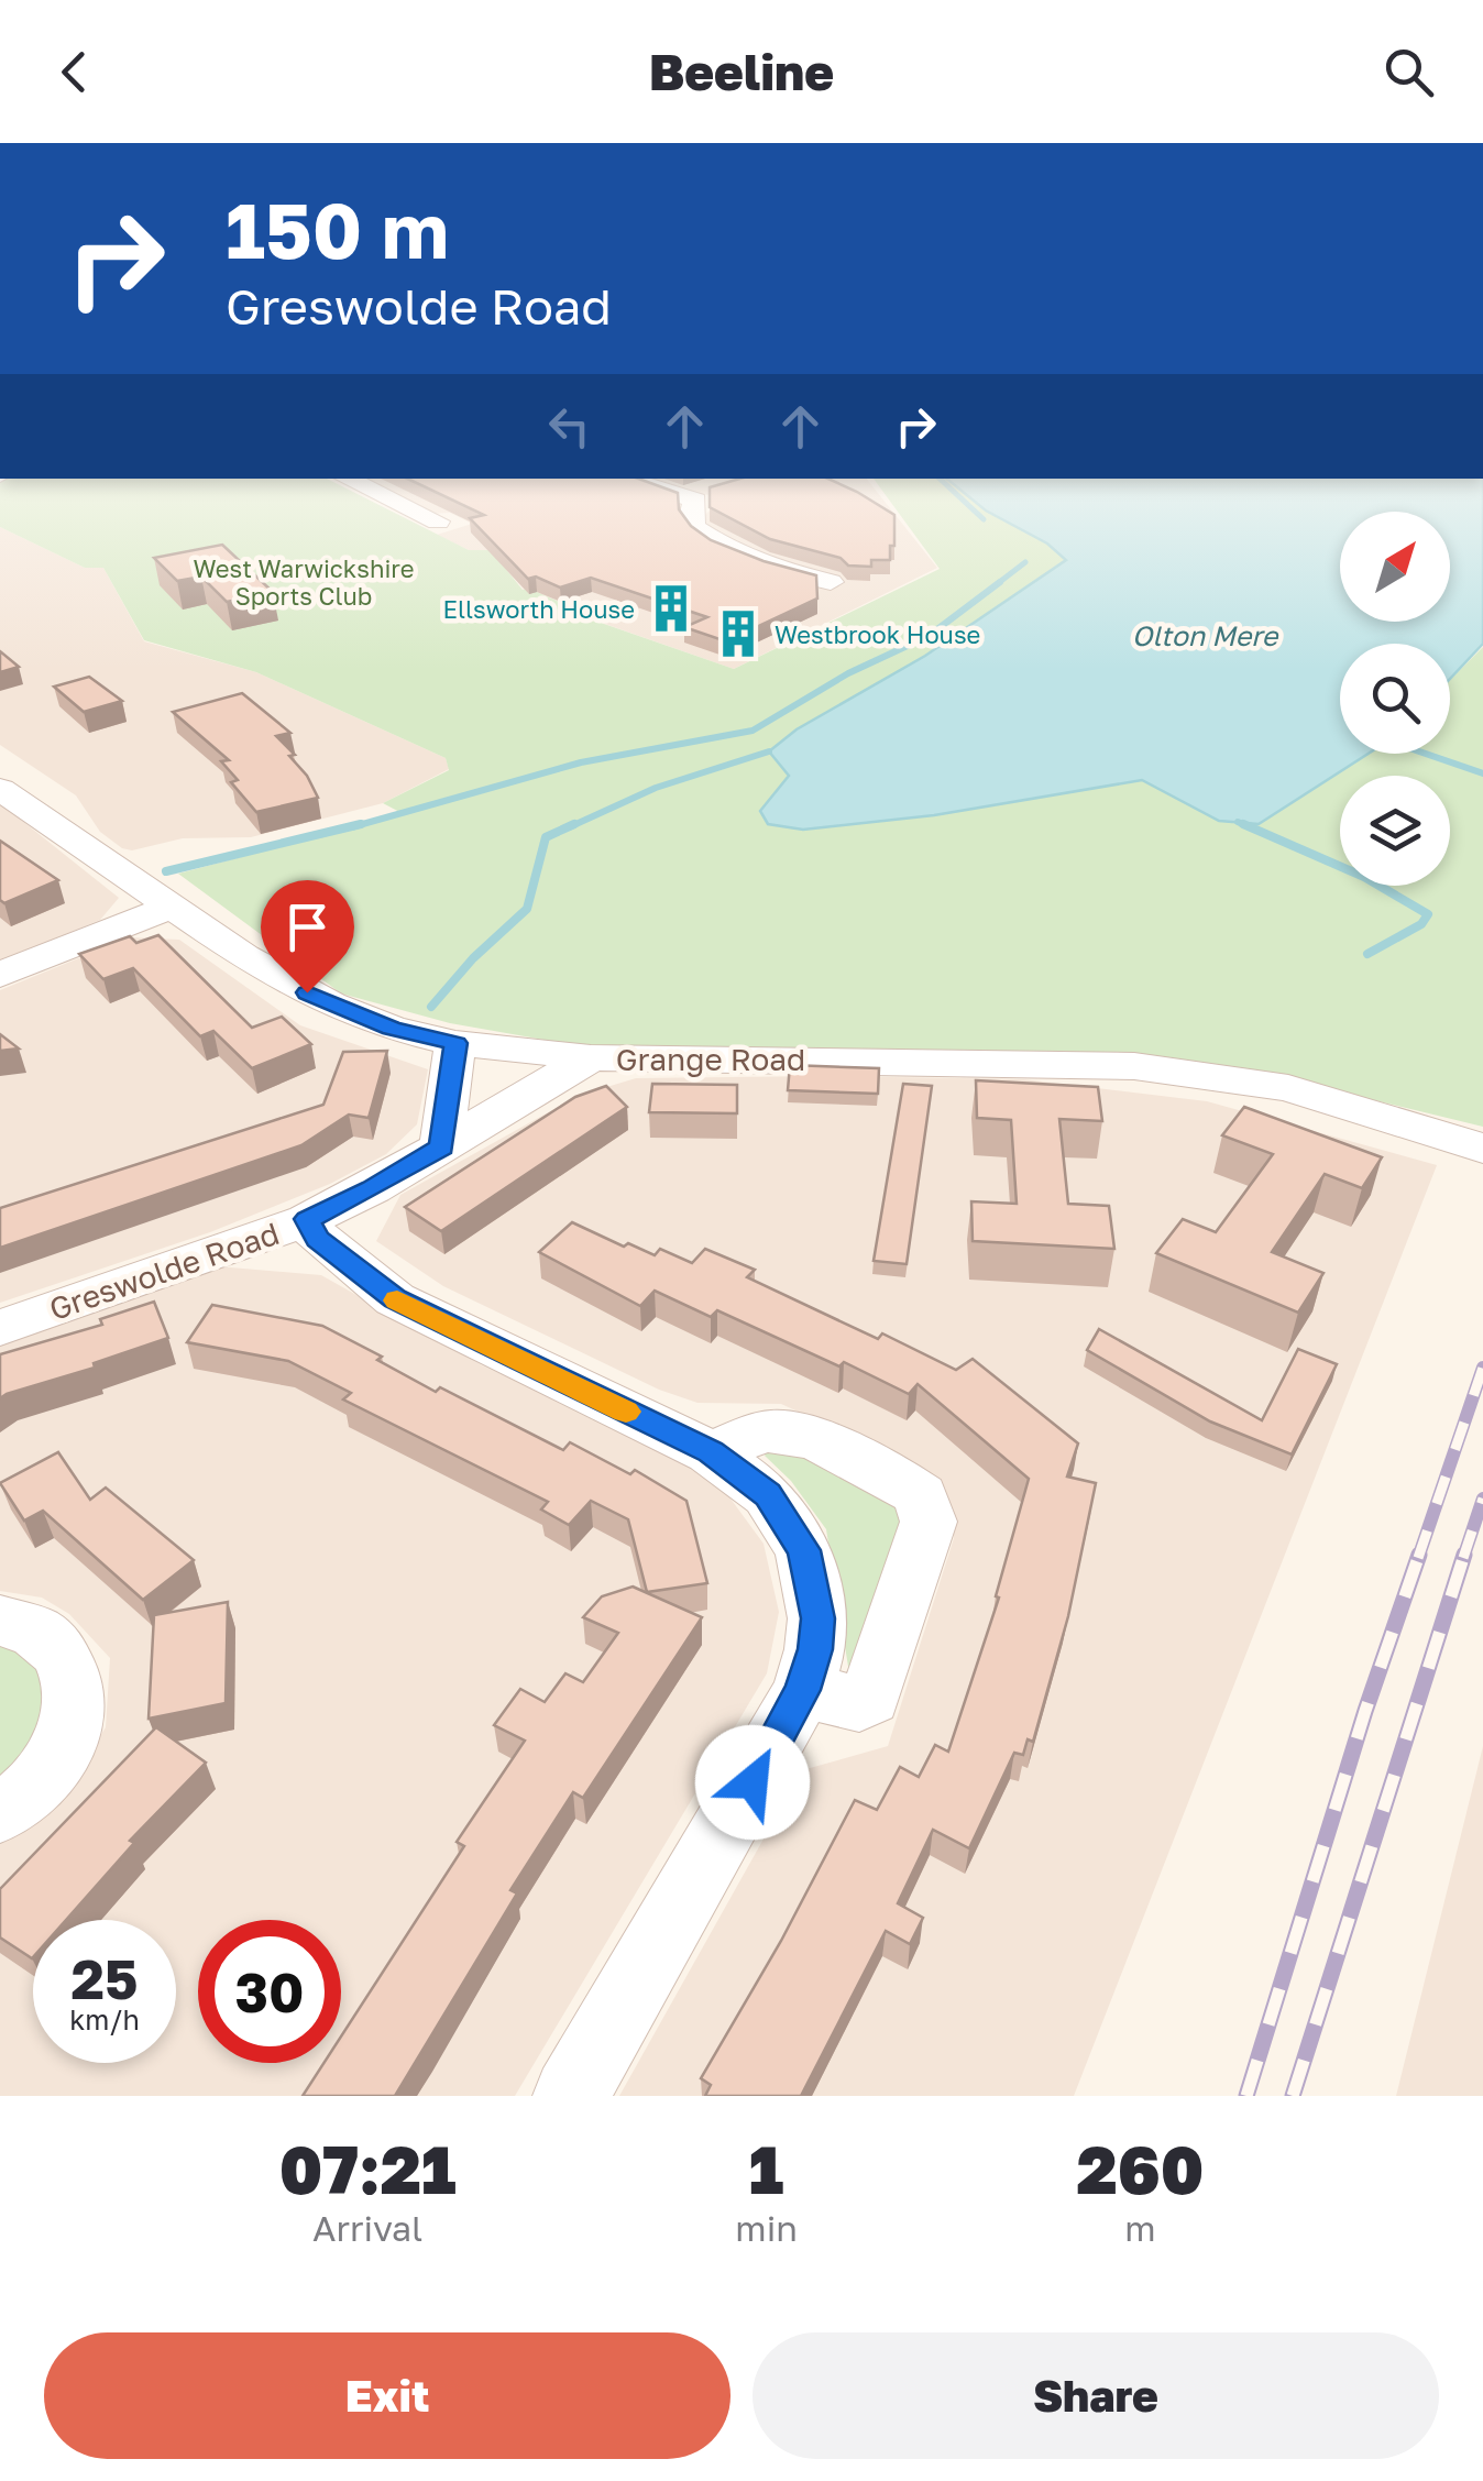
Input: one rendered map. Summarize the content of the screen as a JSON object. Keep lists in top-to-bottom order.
{
  "streets": {
    "street": ["Grange Road", "Greswolde Road"]
  },
  "crossings": [
    ["Grange Road", "Greswolde Road"]
  ],
  "water": ["Olton Mere"],
  "parks": ["West Warwickshire Sports Club"],
  "places": {
    "building": ["Ellsworth House", "Westbrook House"]
  },
  "north": "top right",
  "page": {
    "header": "Beeline",
    "turn": ["150 m", "Greswolde Road"],
    "speed": "25 km/h",
    "limit": "30",
    "eta": [
      "07:21",
      "Arrival",
      "1",
      "min",
      "260",
      "m"
    ],
    "buttons": ["Exit", "Share"]
  }
}
